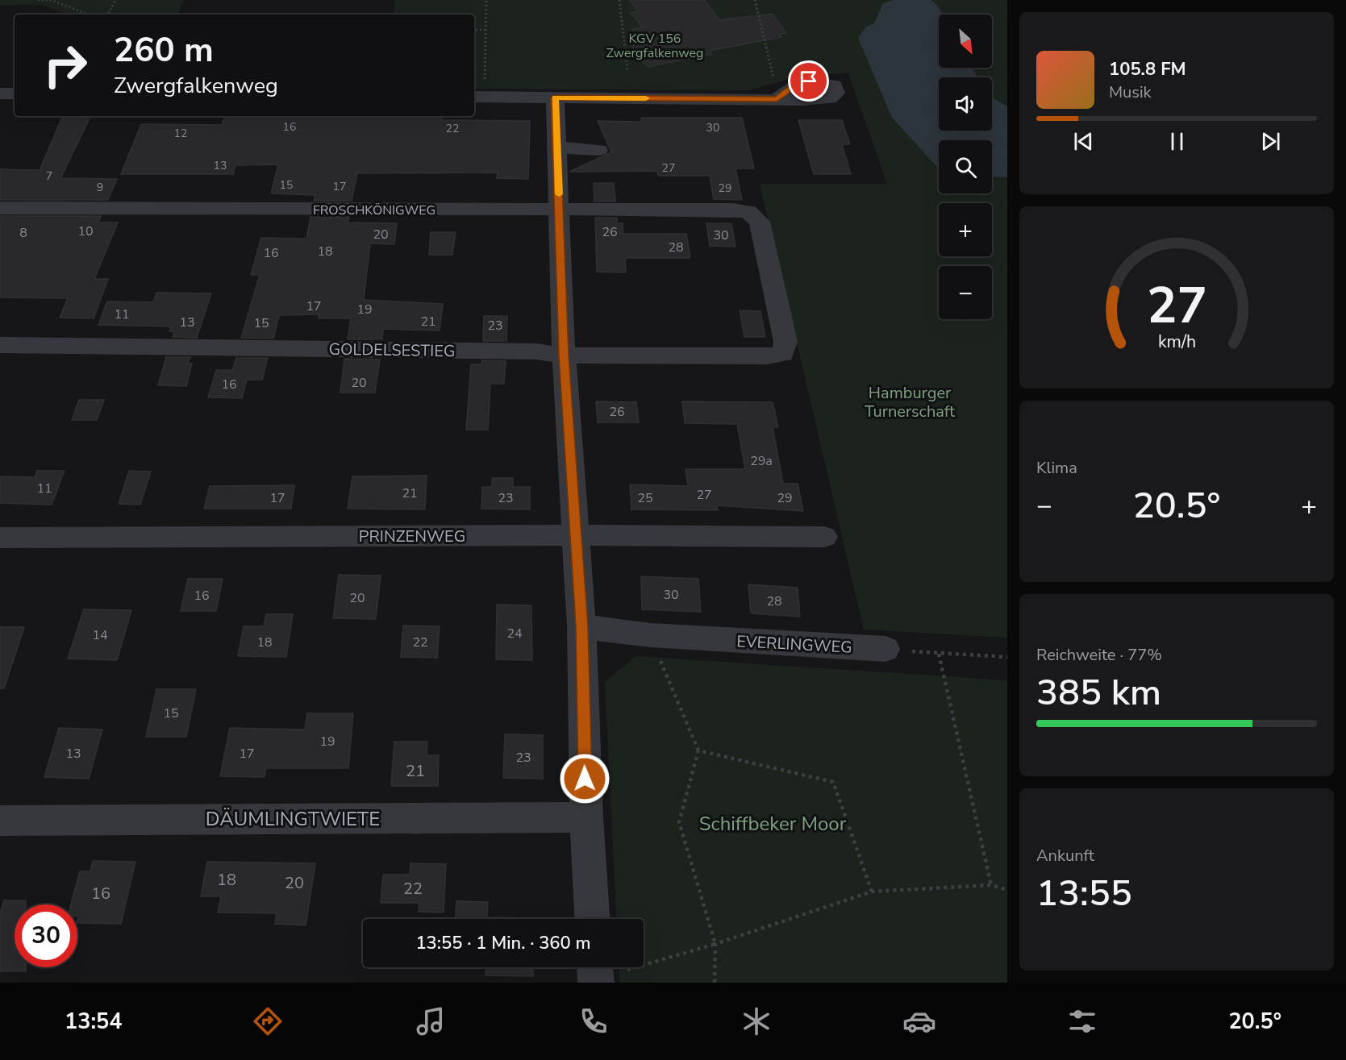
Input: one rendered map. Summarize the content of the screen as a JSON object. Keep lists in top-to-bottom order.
{
  "streets": {
    "street": [
      "FROSCHKÖNIGWEG",
      "GOLDELSESTIEG",
      "PRINZENWEG",
      "EVERLINGWEG",
      "DÄUMLINGTWIETE"
    ]
  },
  "crossings": [
    ["FROSCHKÖNIGWEG", "GOLDELSESTIEG"]
  ],
  "parks": ["KGV 156 Zwergfalkenweg", "Hamburger Turnerschaft", "Schiffbeker Moor"],
  "house_numbers": [
    "16",
    "30",
    "22",
    "12",
    "13",
    "27",
    "7",
    "15",
    "17",
    "9",
    "29",
    "10",
    "26",
    "8",
    "20",
    "30",
    "28",
    "18",
    "16",
    "17",
    "19",
    "11",
    "21",
    "13",
    "15",
    "23",
    "20",
    "16",
    "26",
    "29a",
    "11",
    "21",
    "27",
    "17",
    "23",
    "25",
    "29",
    "30",
    "16",
    "20",
    "28",
    "24",
    "14",
    "18",
    "22",
    "15",
    "19",
    "13",
    "17",
    "23",
    "21",
    "18",
    "20",
    "22",
    "16"
  ],
  "north": "bottom right",
  "page": {
    "map_buttons": ["+", "−"],
    "turn": ["260 m", "Zwergfalkenweg"],
    "song": ["105.8 FM", "Musik"],
    "tile": [
      "Klima",
      ["Reichweite · 77%", "385 km"],
      ["Ankunft", "13:55"]
    ],
    "heat": ["−", "20.5°", "+"],
    "limit": "30",
    "trip": "13:55 · 1 Min. · 360 m",
    "tabs": ["13:54", "20.5°"],
    "gauge": ["27", "km/h"]
  }
}
